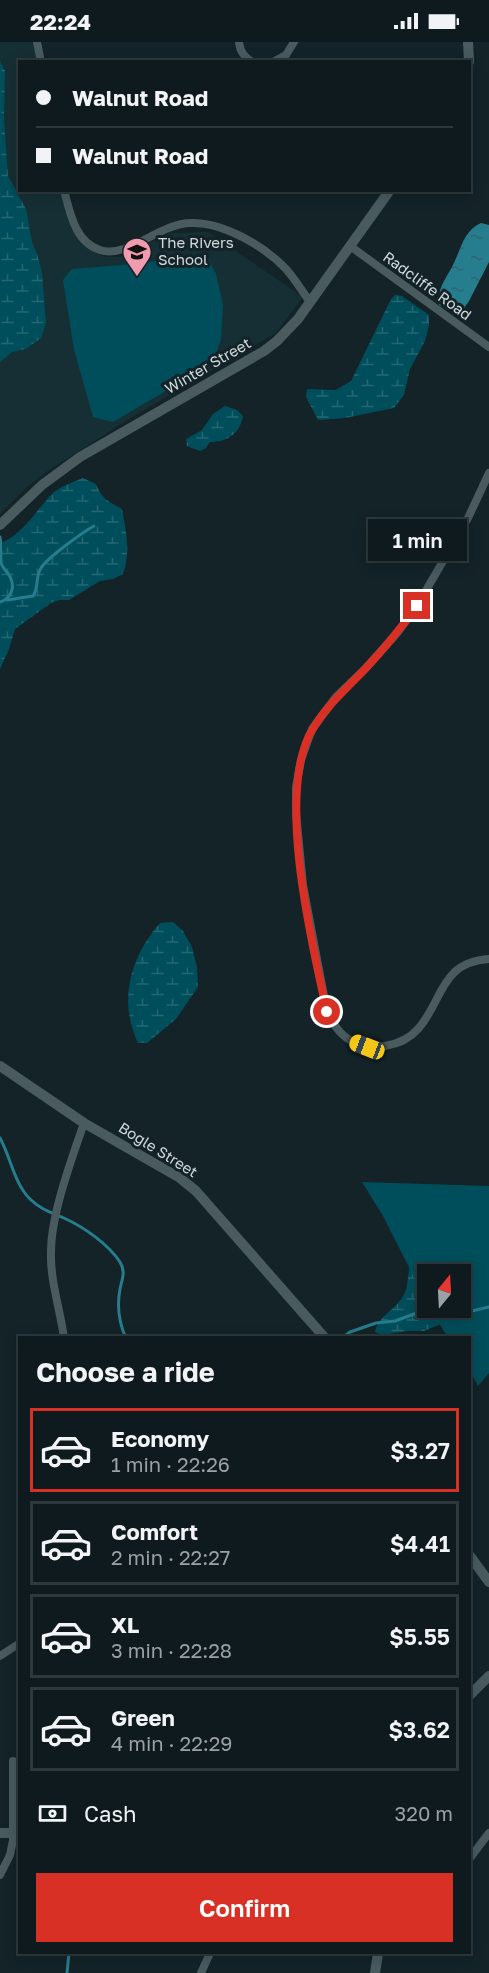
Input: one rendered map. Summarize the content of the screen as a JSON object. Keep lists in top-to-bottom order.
{
  "streets": {
    "street": ["Radcliffe Road", "Winter Street", "Bogle Street"]
  },
  "crossings": [
    ["Radcliffe Road", "Winter Street"]
  ],
  "places": {
    "school or university": ["The Rivers School"]
  },
  "north": "top",
  "page": {
    "status": "22:24",
    "banner": ["Walnut Road", "Walnut Road"],
    "bubble": "1 min",
    "heading": "Choose a ride",
    "list": [
      {
        "name": "Economy",
        "note": "1 min · 22:26",
        "value": "$3.27"
      },
      {
        "name": "Comfort",
        "note": "2 min · 22:27",
        "value": "$4.41"
      },
      {
        "name": "XL",
        "note": "3 min · 22:28",
        "value": "$5.55"
      },
      {
        "name": "Green",
        "note": "4 min · 22:29",
        "value": "$3.62"
      }
    ],
    "pay": ["Cash", "320 m"],
    "buttons": "Confirm"
  }
}
